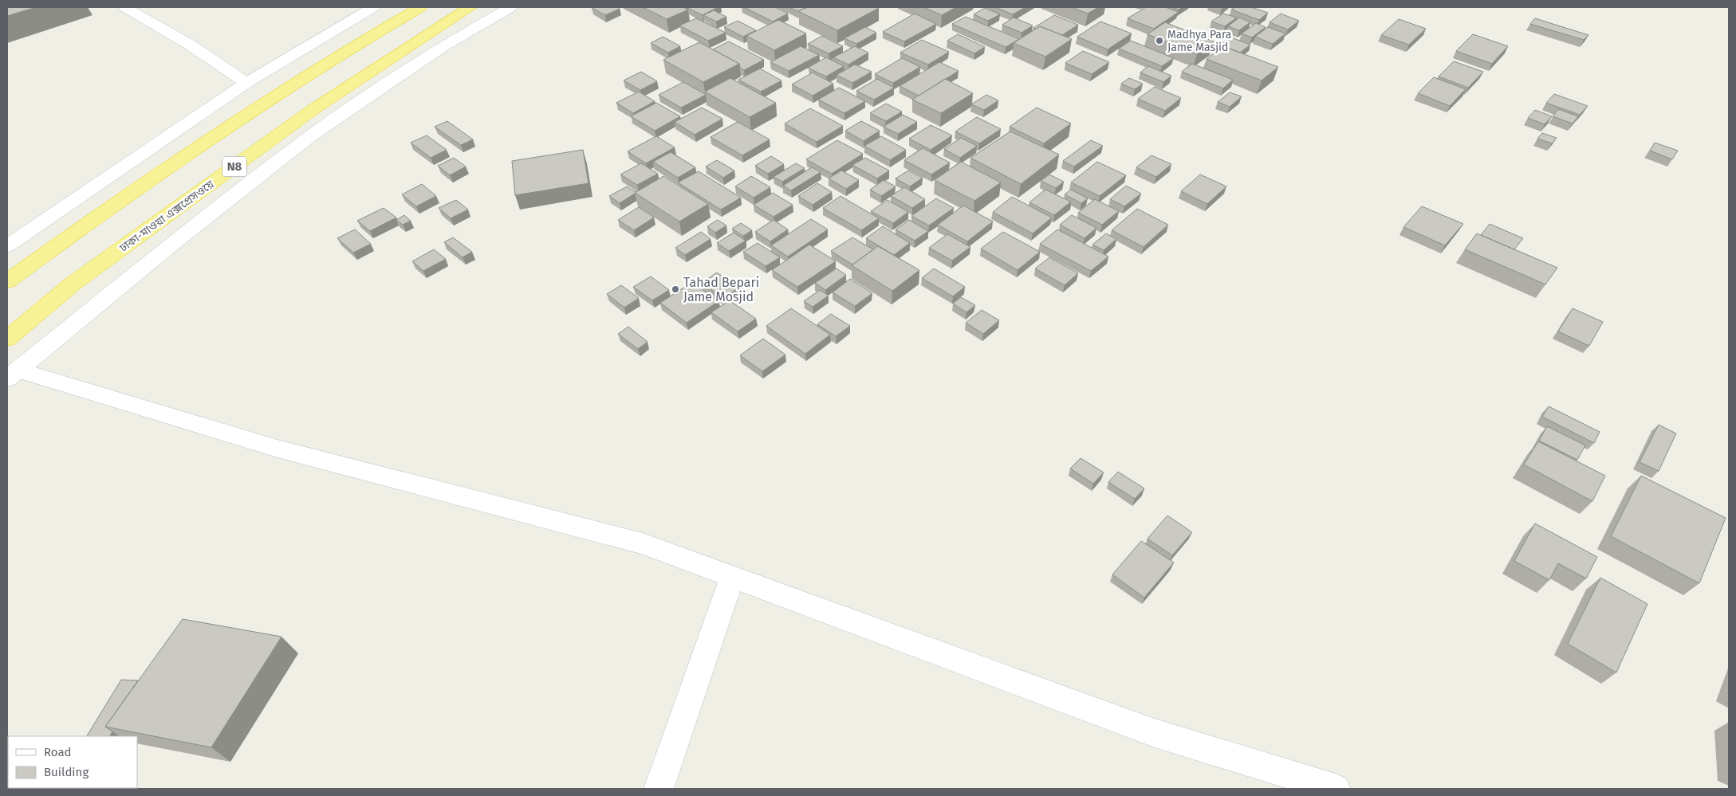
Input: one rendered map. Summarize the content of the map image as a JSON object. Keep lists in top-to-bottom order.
{
  "streets": {
    "highway": ["N8", "ঢাকা-মাওয়া এক্সপ্রেসওয়ে"]
  },
  "places": ["Madhya Para Jame Masjid", "Tahad Bepari Jame Mosjid"],
  "legend": ["Road", "Building"]
}
